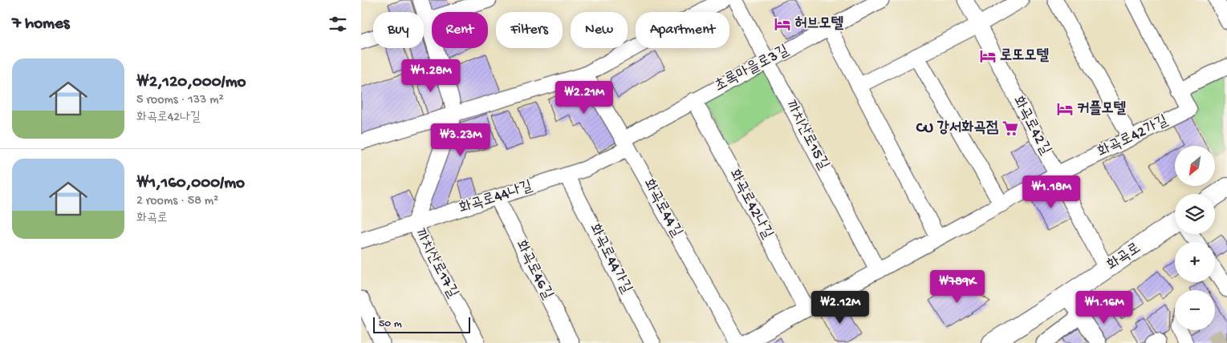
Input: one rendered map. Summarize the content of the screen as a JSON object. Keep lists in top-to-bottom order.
{
  "streets": {
    "main road": ["화곡로"],
    "street": [
      "초록마을로3길",
      "화곡로42길",
      "까치산로15길",
      "화곡로42가길",
      "화곡로44나길",
      "화곡로42나길",
      "화곡로44길",
      "화곡로44가길",
      "까치산로17길",
      "화곡로46길"
    ]
  },
  "crossings": [
    ["초록마을로3길", "까치산로15길"],
    ["초록마을로3길", "화곡로44나길"],
    ["초록마을로3길", "화곡로42나길"],
    ["초록마을로3길", "화곡로44길"],
    ["화곡로42길", "화곡로42가길"],
    ["화곡로42길", "화곡로"],
    ["화곡로44나길", "화곡로44길"],
    ["화곡로44나길", "화곡로44가길"],
    ["화곡로44나길", "까치산로17길"],
    ["화곡로44나길", "화곡로46길"]
  ],
  "places": {
    "hotel": ["허브모텔", "로또모텔", "커플모텔"],
    "supermarket": ["CU 강서화곡점"]
  },
  "scale_bar": "50 m",
  "north": "bottom left",
  "page": {
    "heading": "7 homes",
    "chip": [
      "Buy",
      "Rent",
      "Filters",
      "New",
      "Apartment"
    ],
    "list": [
      {
        "name": "₩2,120,000/mo",
        "note": "5 rooms · 133 m² · 화곡로42나길"
      },
      {
        "name": "₩1,160,000/mo",
        "note": "2 rooms · 58 m² · 화곡로"
      }
    ],
    "price": [
      "₩1.28M",
      "₩2.21M",
      "₩3.23M",
      "₩1.18M",
      "₩789K",
      "₩2.12M",
      "₩1.16M"
    ],
    "map_buttons": ["+", "−"],
    "scale": "50 m"
  }
}
